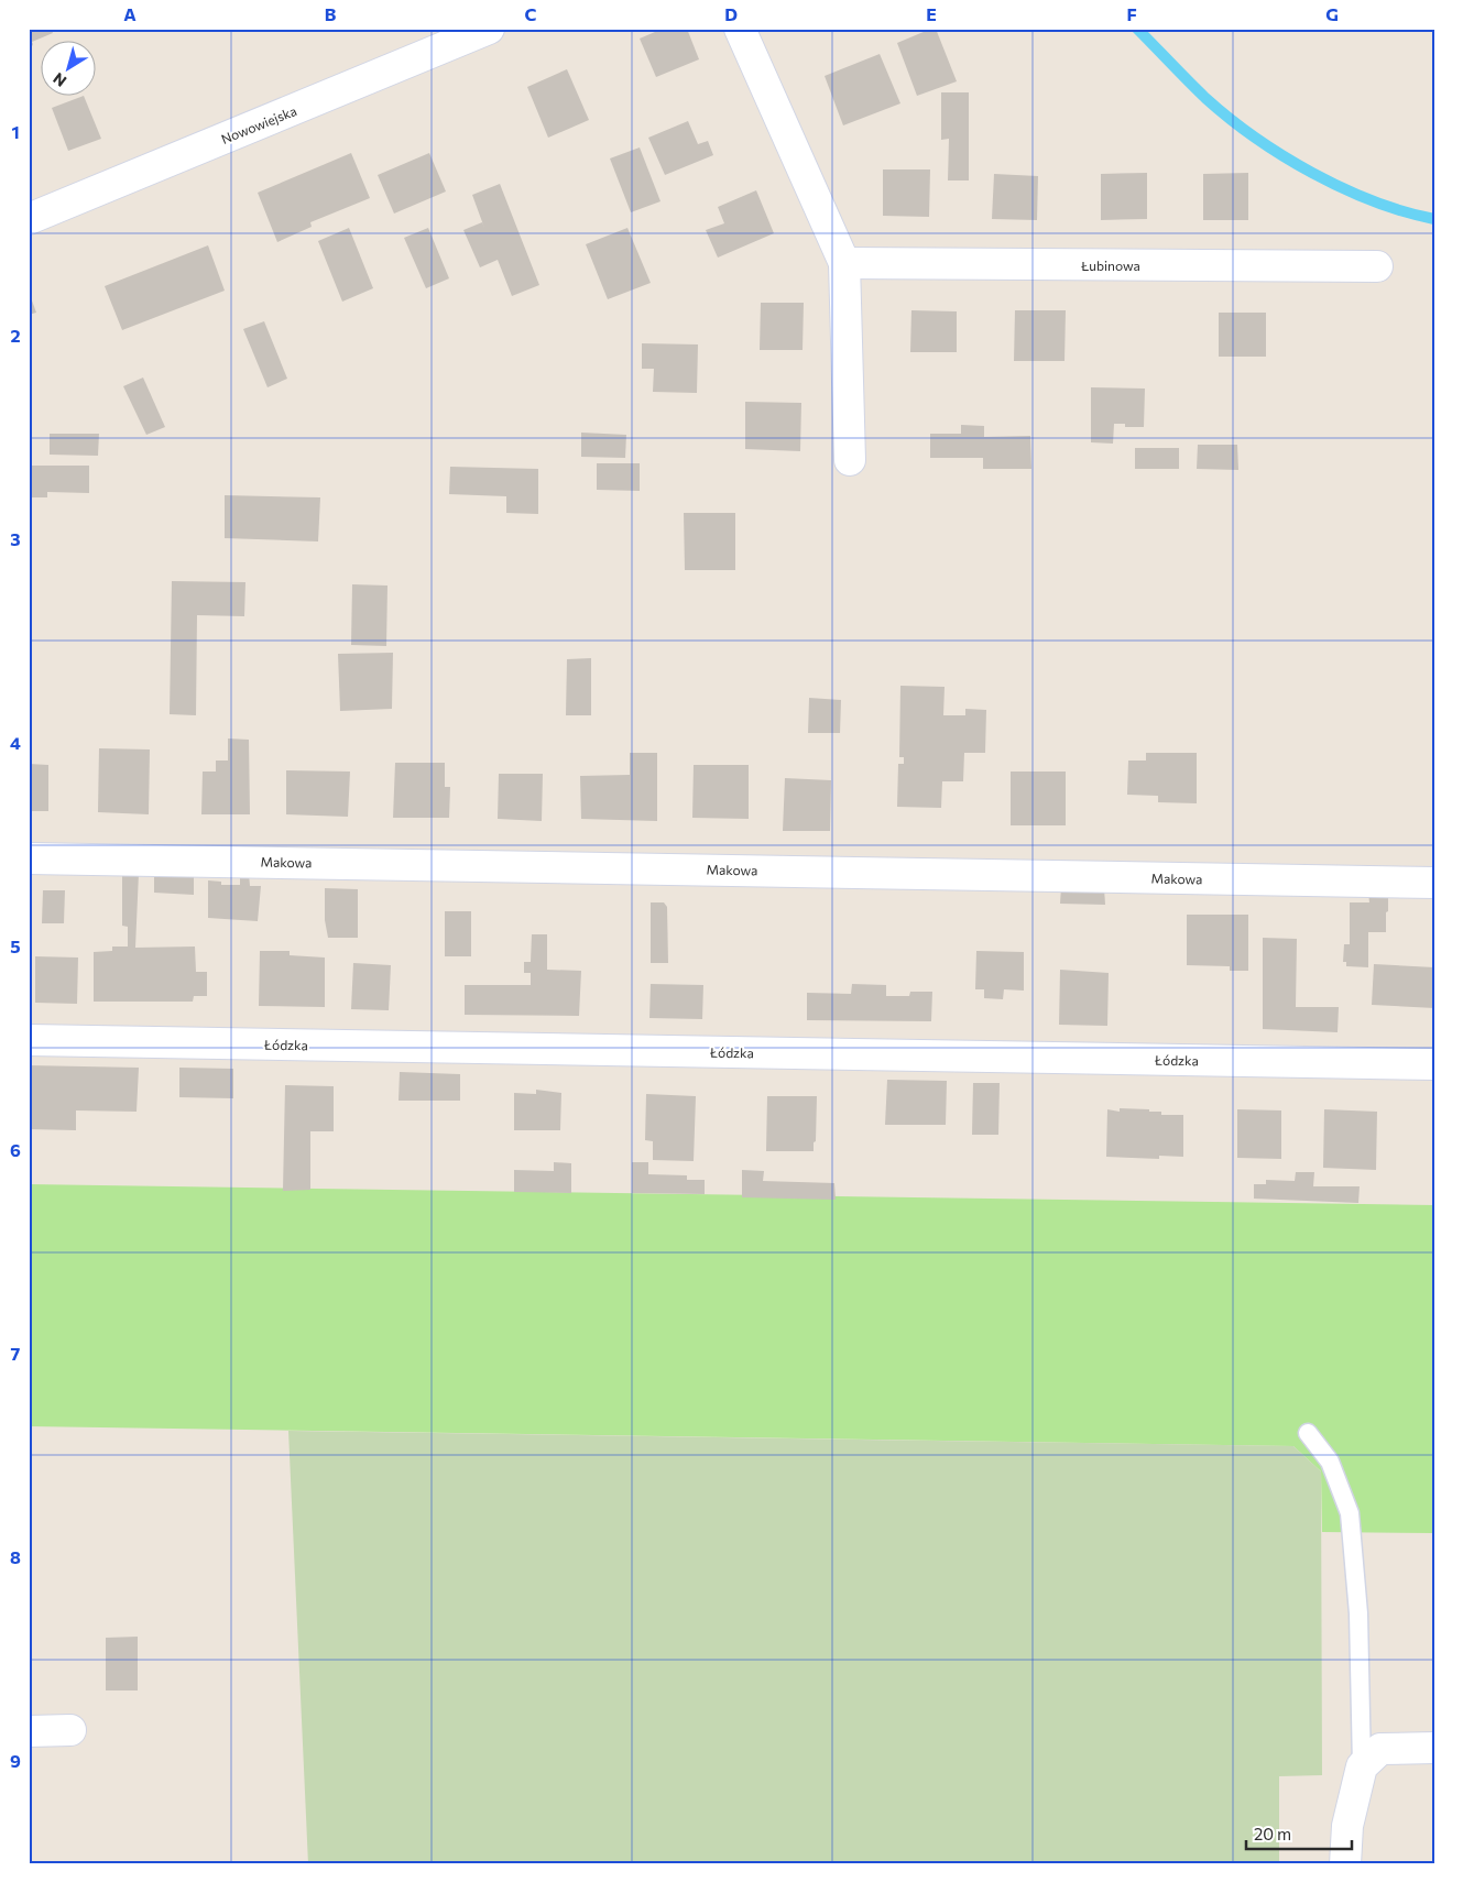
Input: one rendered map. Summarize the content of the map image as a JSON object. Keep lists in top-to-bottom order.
{
  "streets": {
    "street": [
      "Nowowiejska",
      "Łubinowa",
      "Makowa",
      "Łódzka"
    ]
  },
  "scale_bar": "20 m",
  "north": "bottom left",
  "grid": {
    "columns": [
      "A",
      "B",
      "C",
      "D",
      "E",
      "F",
      "G"
    ],
    "rows": [
      "1",
      "2",
      "3",
      "4",
      "5",
      "6",
      "7",
      "8",
      "9"
    ]
  }
}
